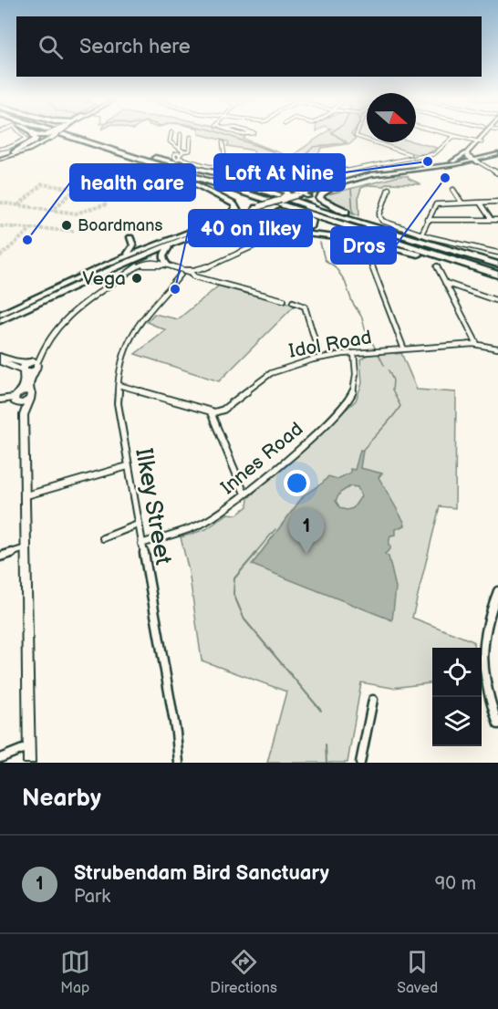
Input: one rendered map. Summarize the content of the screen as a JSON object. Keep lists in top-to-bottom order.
{
  "streets": {
    "street": ["Idol Road", "Innes Road", "Ilkey Street"]
  },
  "crossings": [
    ["Idol Road", "Innes Road"],
    ["Innes Road", "Ilkey Street"]
  ],
  "places": [
    "Loft At Nine",
    "Dros",
    "Boardmans",
    "health care",
    "Vega",
    "40 on Ilkey"
  ],
  "north": "right",
  "page": {
    "search": "Search here",
    "pins": "1",
    "heading": "Nearby",
    "list": [
      {
        "mark": "1",
        "name": "Strubendam Bird Sanctuary",
        "note": "Park",
        "value": "90 m"
      }
    ],
    "nav": ["Map", "Directions", "Saved"]
  }
}
